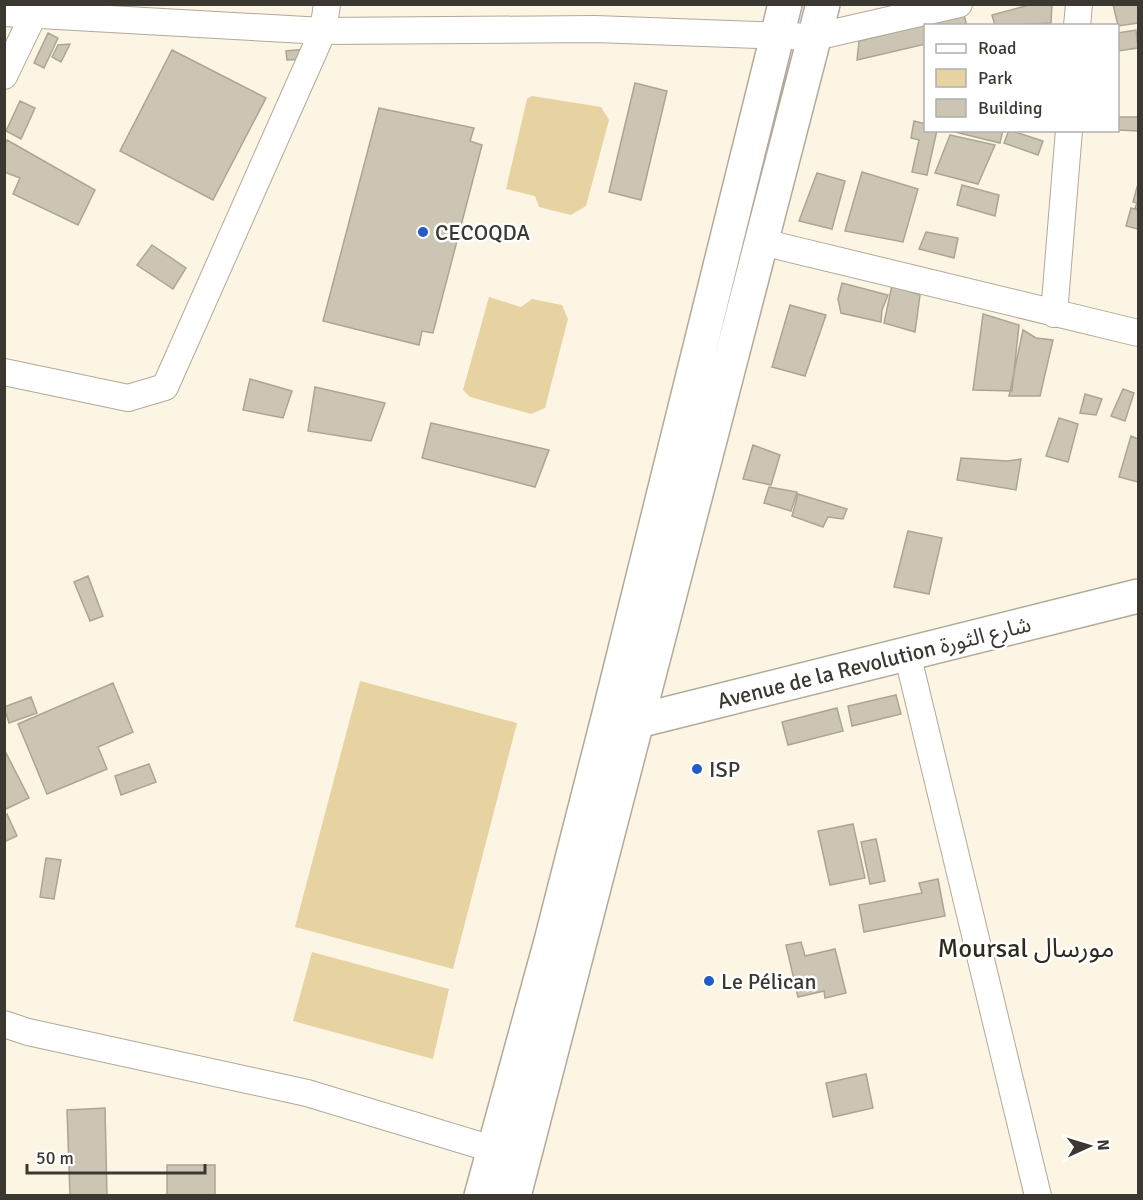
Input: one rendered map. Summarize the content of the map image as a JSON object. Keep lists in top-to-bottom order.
{
  "streets": {
    "main road": ["Avenue de la Revolution شارع الثورة"]
  },
  "districts": ["Moursal مورسال"],
  "places": ["CECOQDA", "ISP", "Le Pélican"],
  "legend": ["Road", "Park", "Building"],
  "scale_bar": "50 m",
  "north": "right"
}
